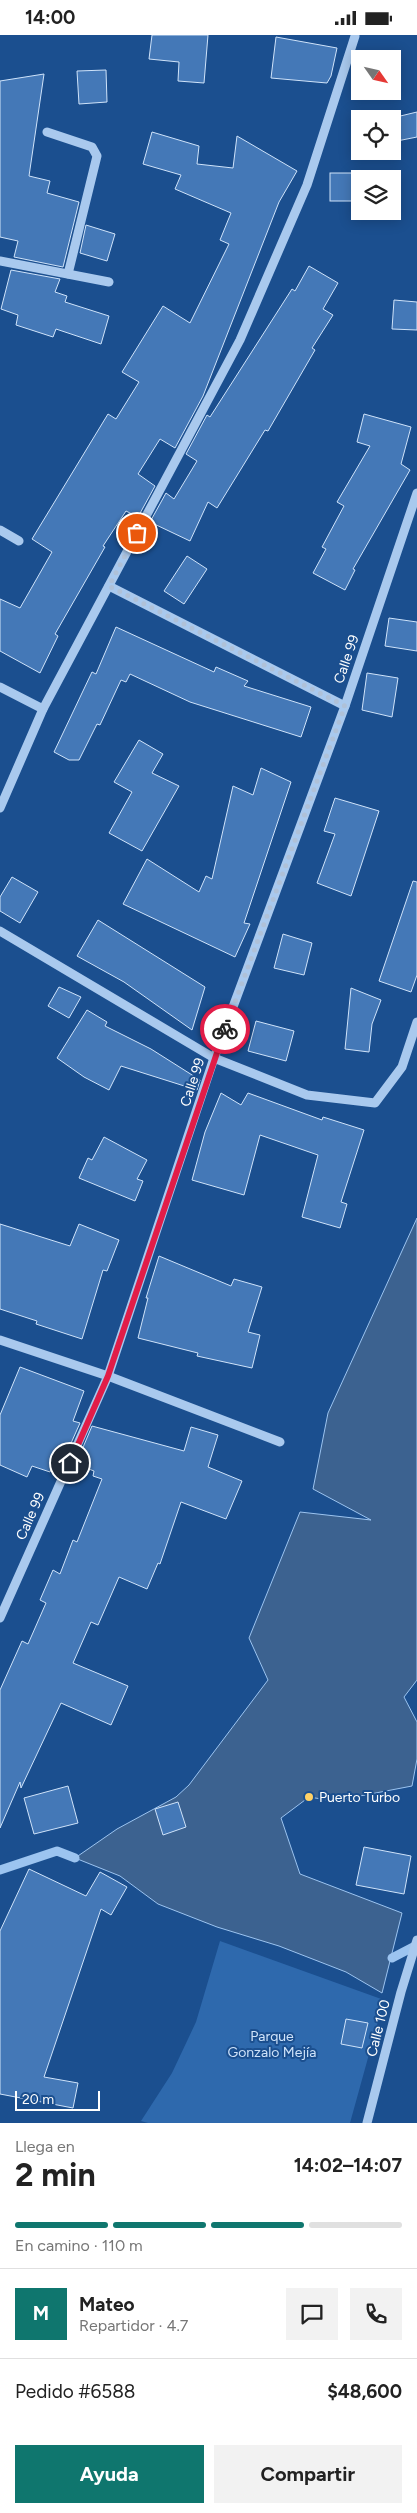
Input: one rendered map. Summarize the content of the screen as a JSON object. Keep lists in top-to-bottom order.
{
  "streets": {
    "street": ["Calle 99", "Calle 100"]
  },
  "parks": ["Parque Gonzalo Mejía"],
  "places": ["Puerto Turbo"],
  "scale_bar": "20 m",
  "north": "bottom right",
  "page": {
    "status": "14:00",
    "scale": "20 m",
    "heading": ["2 min", "Llega en", "14:02–14:07"],
    "panel": [
      "Mateo",
      "Repartidor · 4.7",
      "Pedido #6588",
      "$48,600"
    ],
    "bar": "En camino · 110 m",
    "round": "M",
    "buttons": ["Ayuda", "Compartir"]
  }
}
